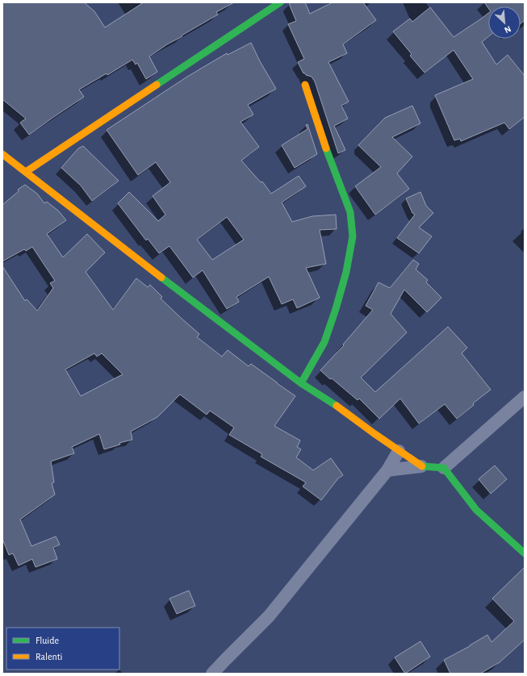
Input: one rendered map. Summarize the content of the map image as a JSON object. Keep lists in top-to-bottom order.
{
  "legend": ["Fluide", "Ralenti"],
  "north": "bottom right"
}
